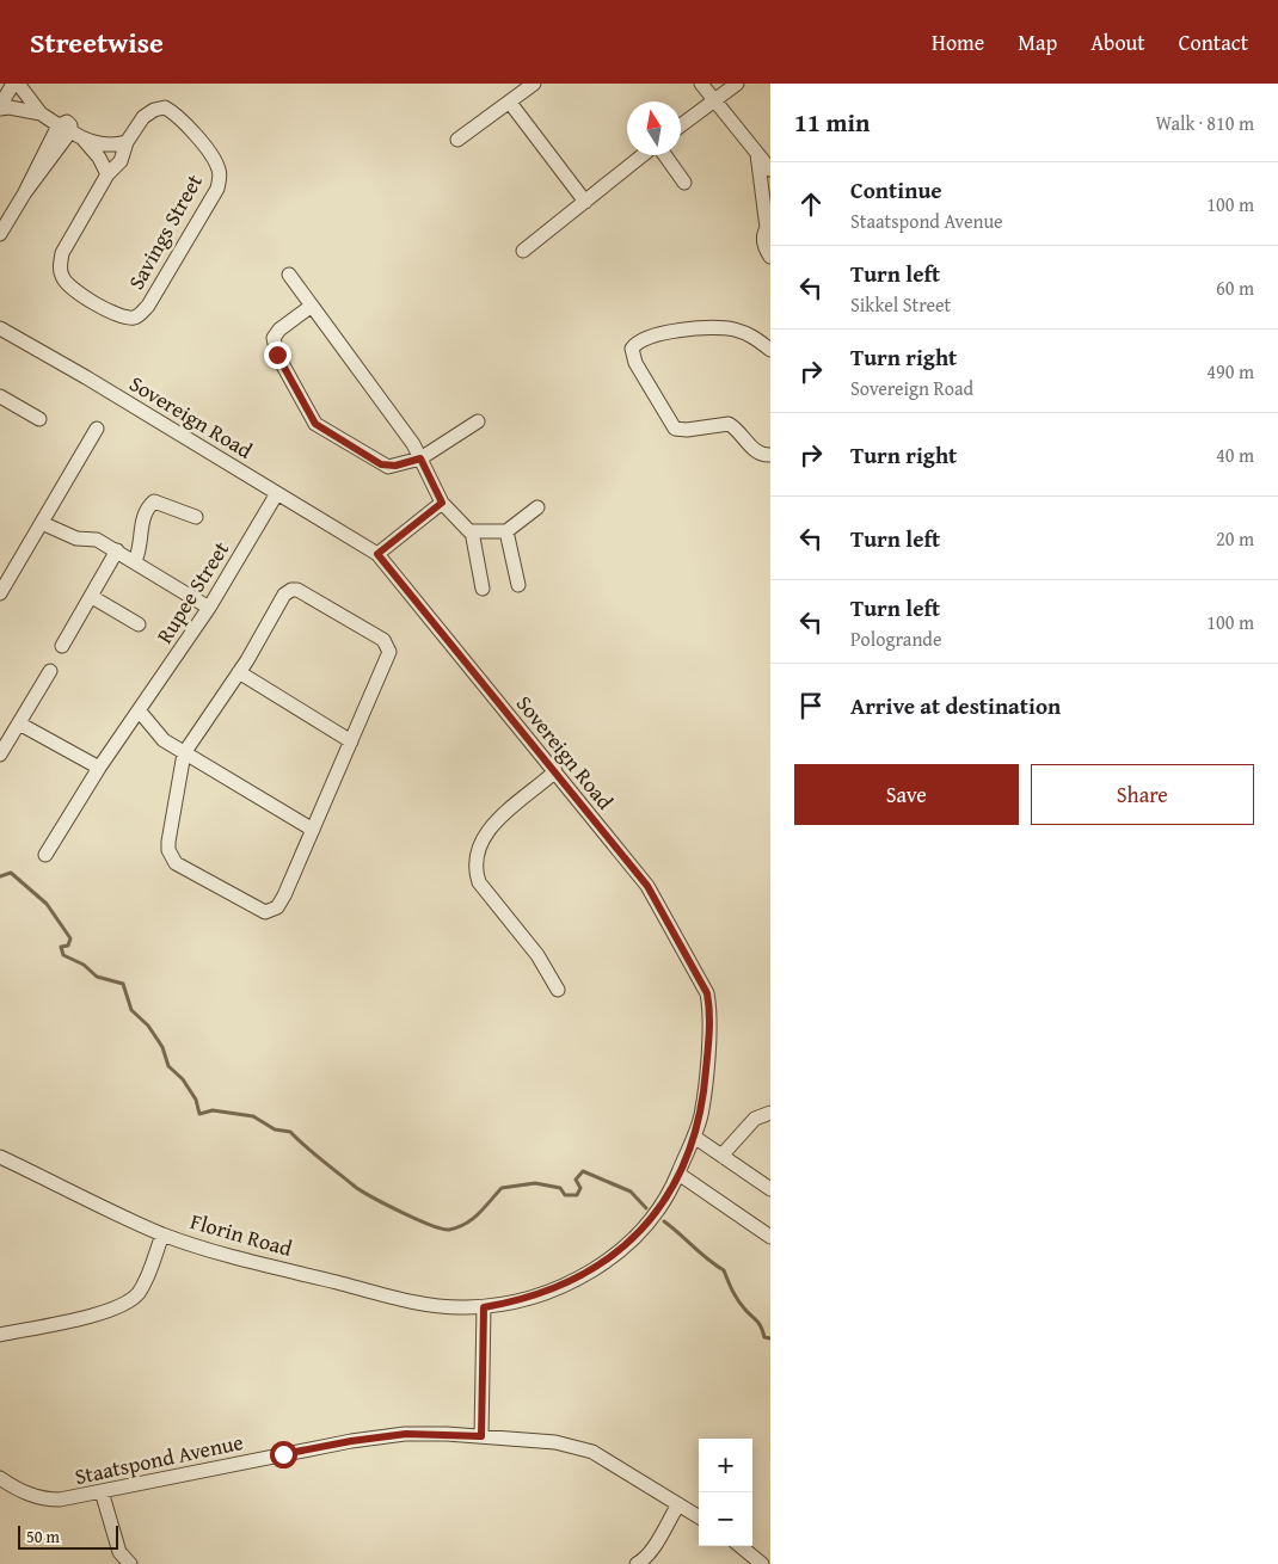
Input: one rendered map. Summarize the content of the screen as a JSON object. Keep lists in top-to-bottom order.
{
  "streets": {
    "street": [
      "Savings Street",
      "Sovereign Road",
      "Rupee Street",
      "Florin Road",
      "Staatspond Avenue"
    ]
  },
  "crossings": [
    ["Sovereign Road", "Rupee Street"],
    ["Sovereign Road", "Florin Road"]
  ],
  "scale_bar": "50 m",
  "north": "top",
  "page": {
    "header": "Streetwise",
    "nav": [
      "Home",
      "Map",
      "About",
      "Contact"
    ],
    "heading": ["11 min", "Walk · 810 m"],
    "list": [
      ["Continue", "Staatspond Avenue", "100 m"],
      ["Turn left", "Sikkel Street", "60 m"],
      ["Turn right", "Sovereign Road", "490 m"],
      ["Turn right", "40 m"],
      ["Turn left", "20 m"],
      ["Turn left", "Pologrande", "100 m"],
      "Arrive at destination"
    ],
    "buttons": ["Save", "Share"],
    "map_buttons": ["+", "−"],
    "scale": "50 m"
  }
}
